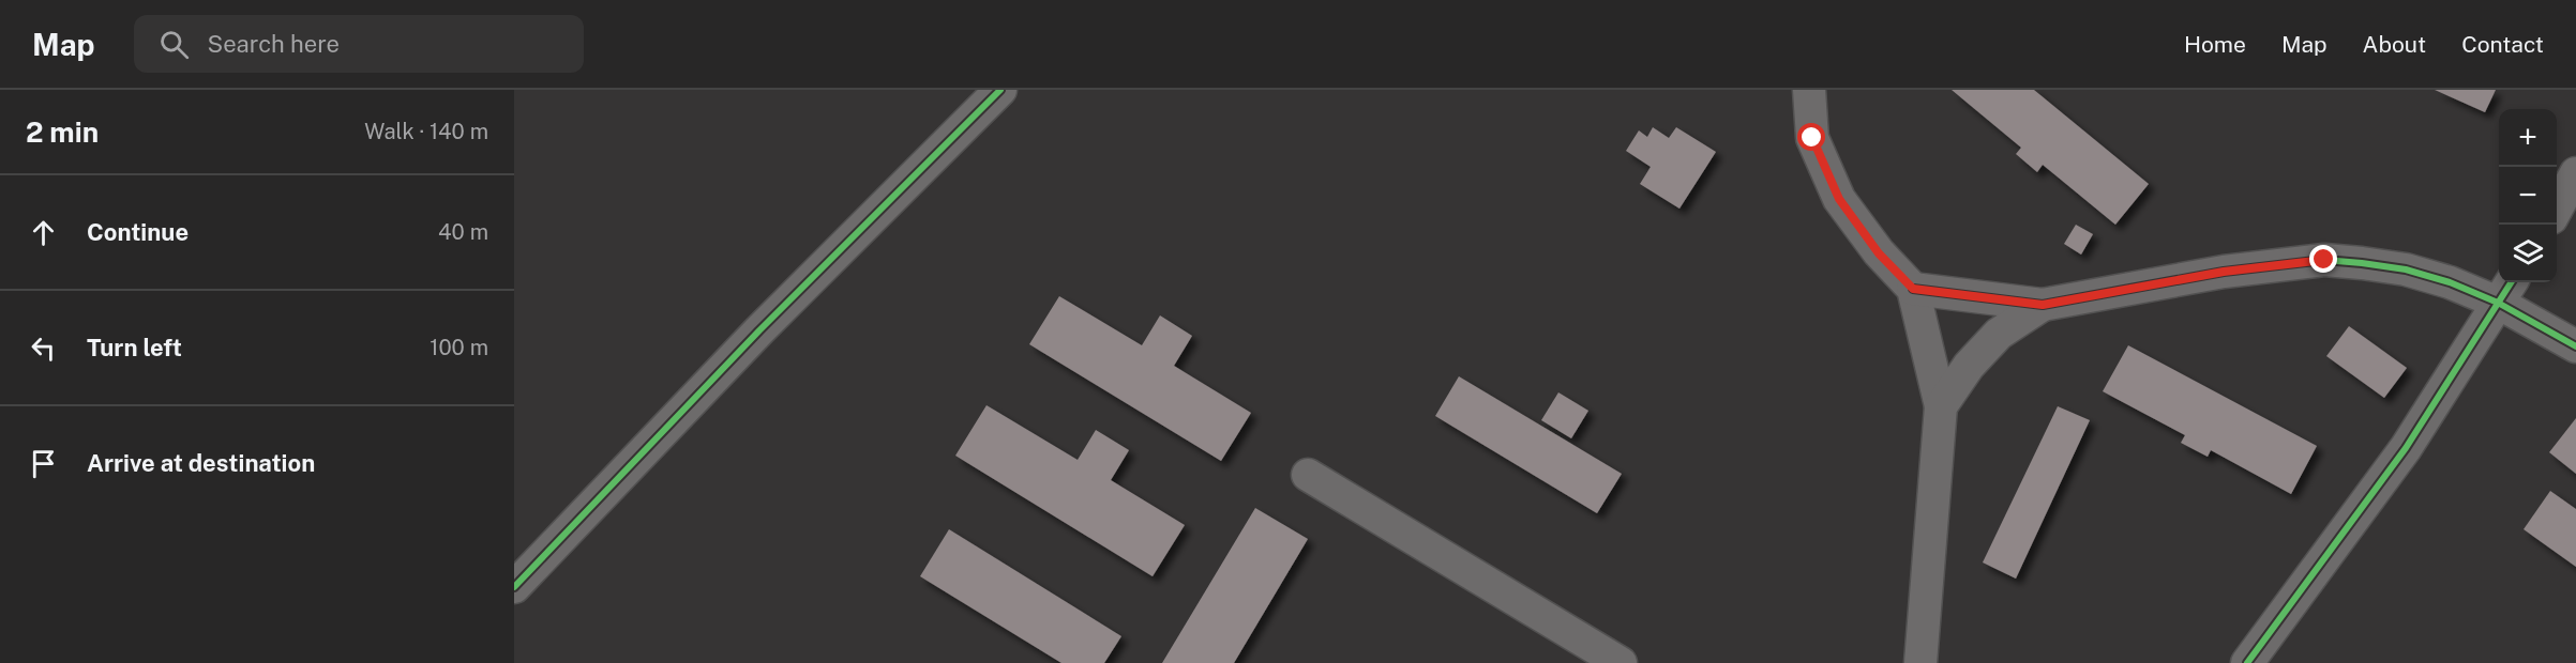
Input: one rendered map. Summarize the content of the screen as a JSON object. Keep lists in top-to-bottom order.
{
  "page": {
    "header": "Map",
    "search": "Search here",
    "nav": [
      "Home",
      "Map",
      "About",
      "Contact"
    ],
    "heading": ["2 min", "Walk · 140 m"],
    "map_buttons": ["+", "−"],
    "list": [
      ["Continue", "40 m"],
      ["Turn left", "100 m"],
      "Arrive at destination"
    ]
  }
}
